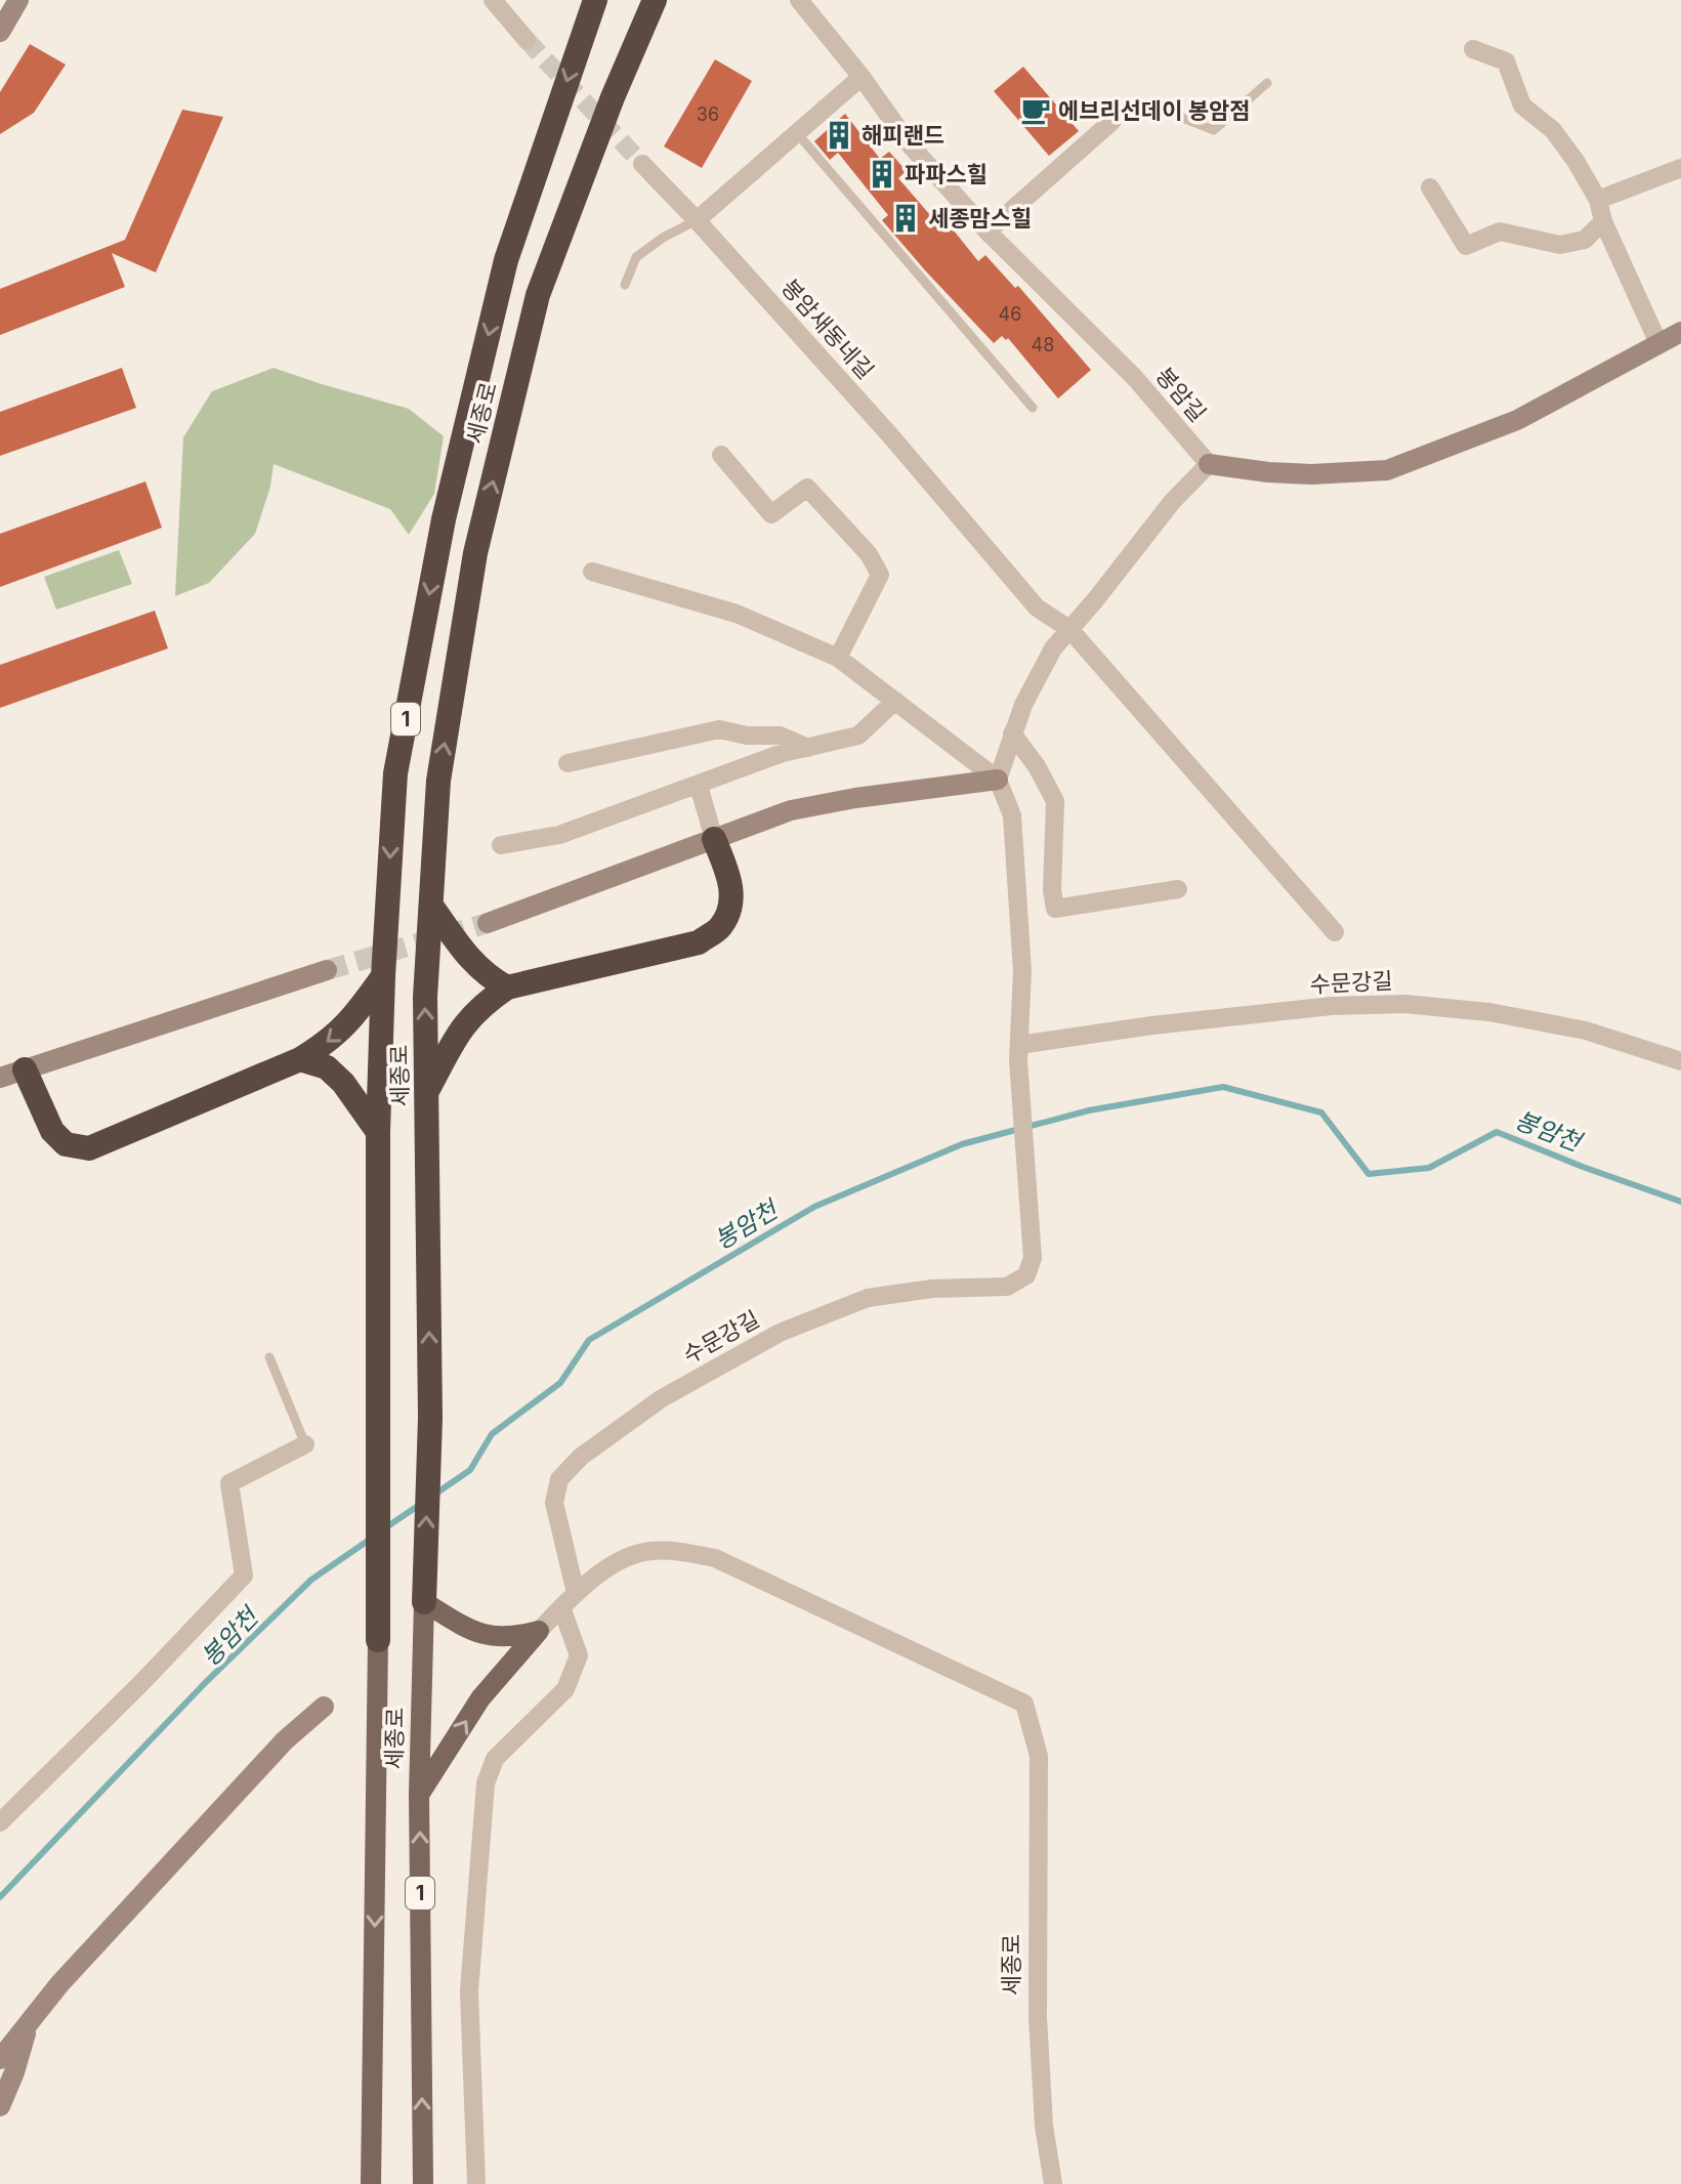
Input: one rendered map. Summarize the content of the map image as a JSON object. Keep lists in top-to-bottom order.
{
  "streets": {
    "highway": ["세종로", "1"],
    "street": ["봉암새동네길", "봉암길", "수문강길"]
  },
  "crossings": [
    ["세종로", "수문강길"]
  ],
  "water": ["봉암천"],
  "places": {
    "cafe": ["에브리선데이 봉암점"],
    "building": ["해피랜드", "파파스힐", "세종맘스힐"]
  },
  "house_numbers": ["36", "46", "48"]
}
